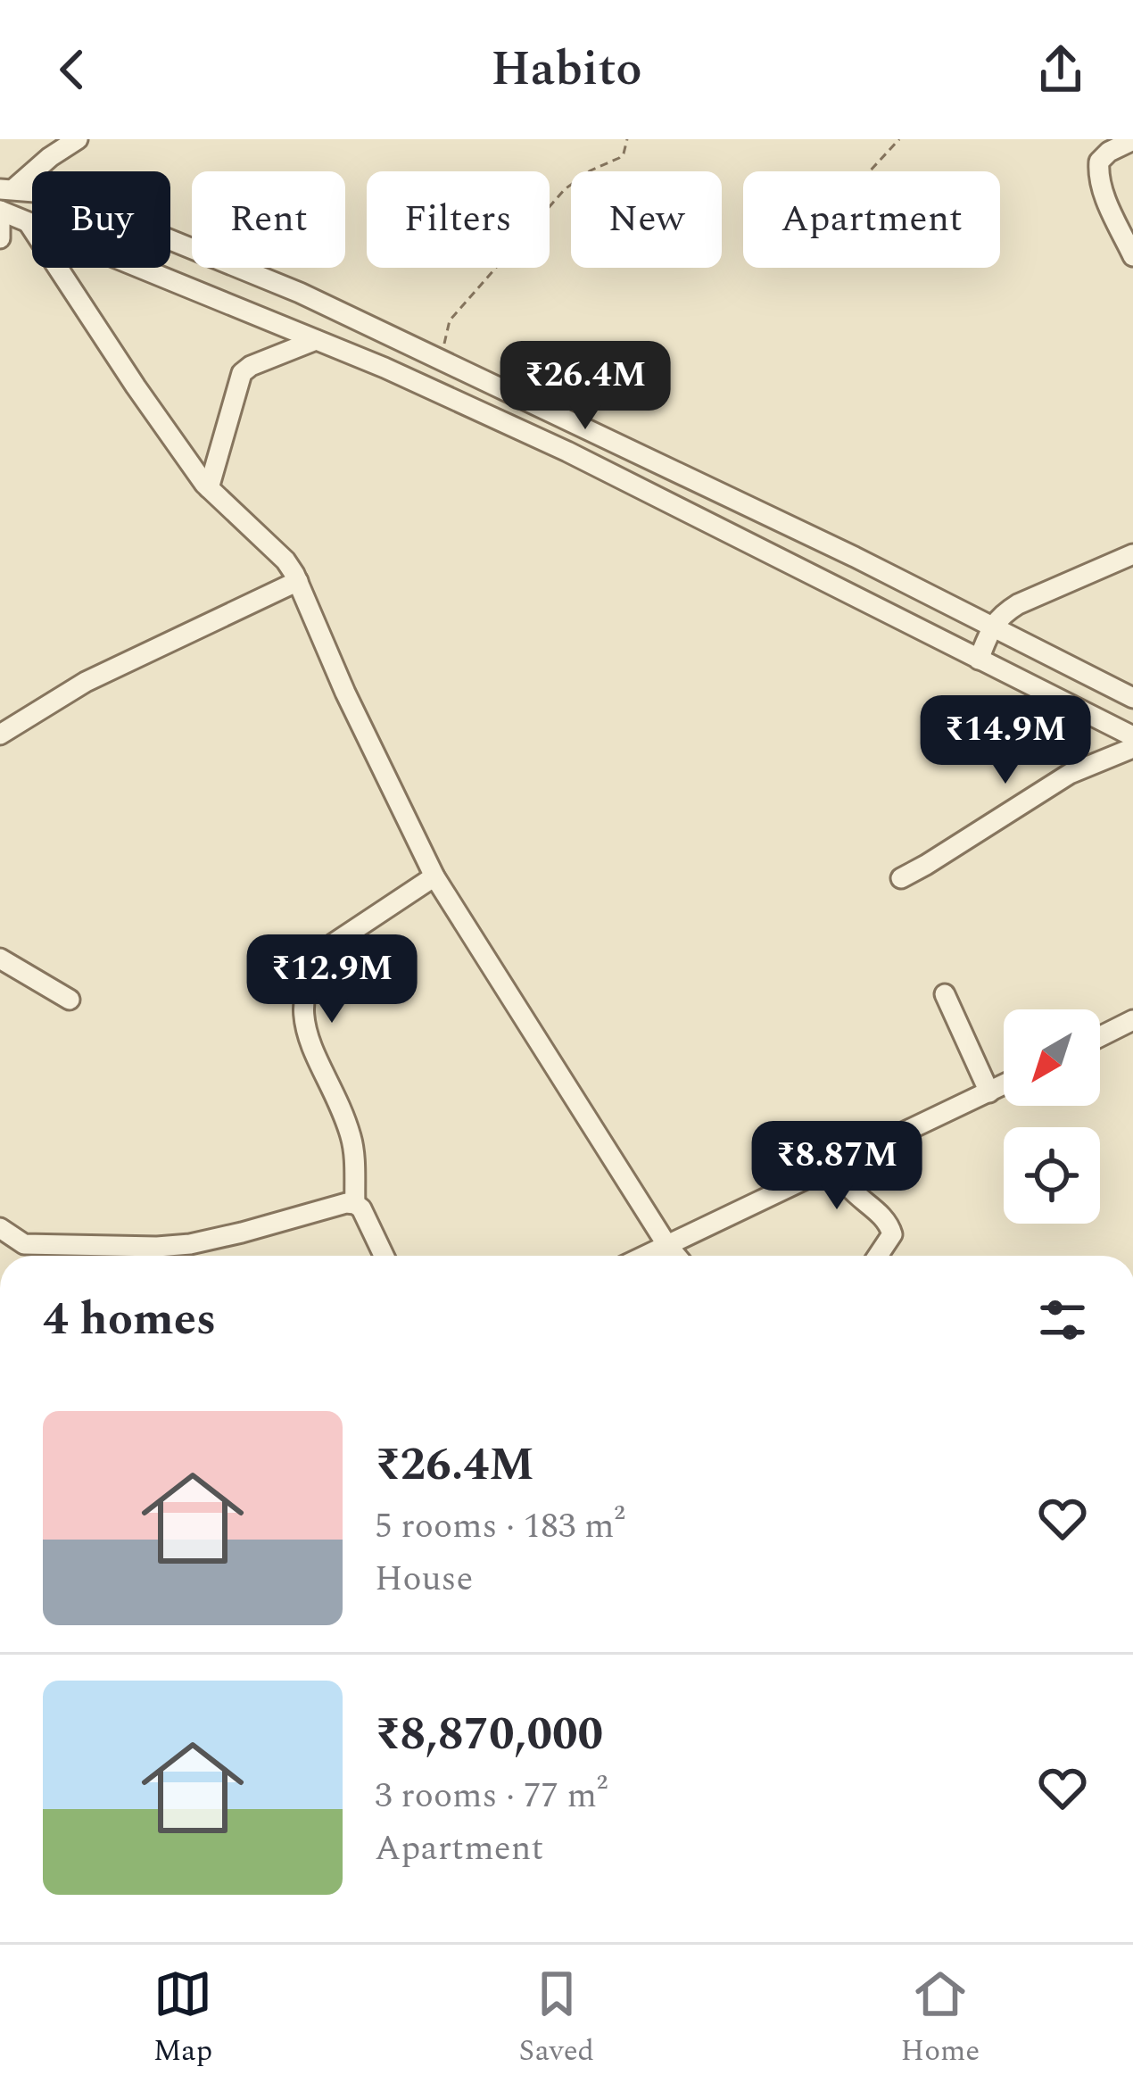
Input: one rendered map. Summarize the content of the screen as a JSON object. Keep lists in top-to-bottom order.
{
  "north": "bottom left",
  "page": {
    "header": "Habito",
    "chip": [
      "Buy",
      "Rent",
      "Filters",
      "New",
      "Apartment"
    ],
    "price": [
      "₹26.4M",
      "₹14.9M",
      "₹12.9M",
      "₹8.87M"
    ],
    "heading": "4 homes",
    "list": [
      {
        "name": "₹26.4M",
        "note": "5 rooms · 183 m² · House"
      },
      {
        "name": "₹8,870,000",
        "note": "3 rooms · 77 m² · Apartment"
      }
    ],
    "tabs": ["Map", "Saved", "Home"]
  }
}
